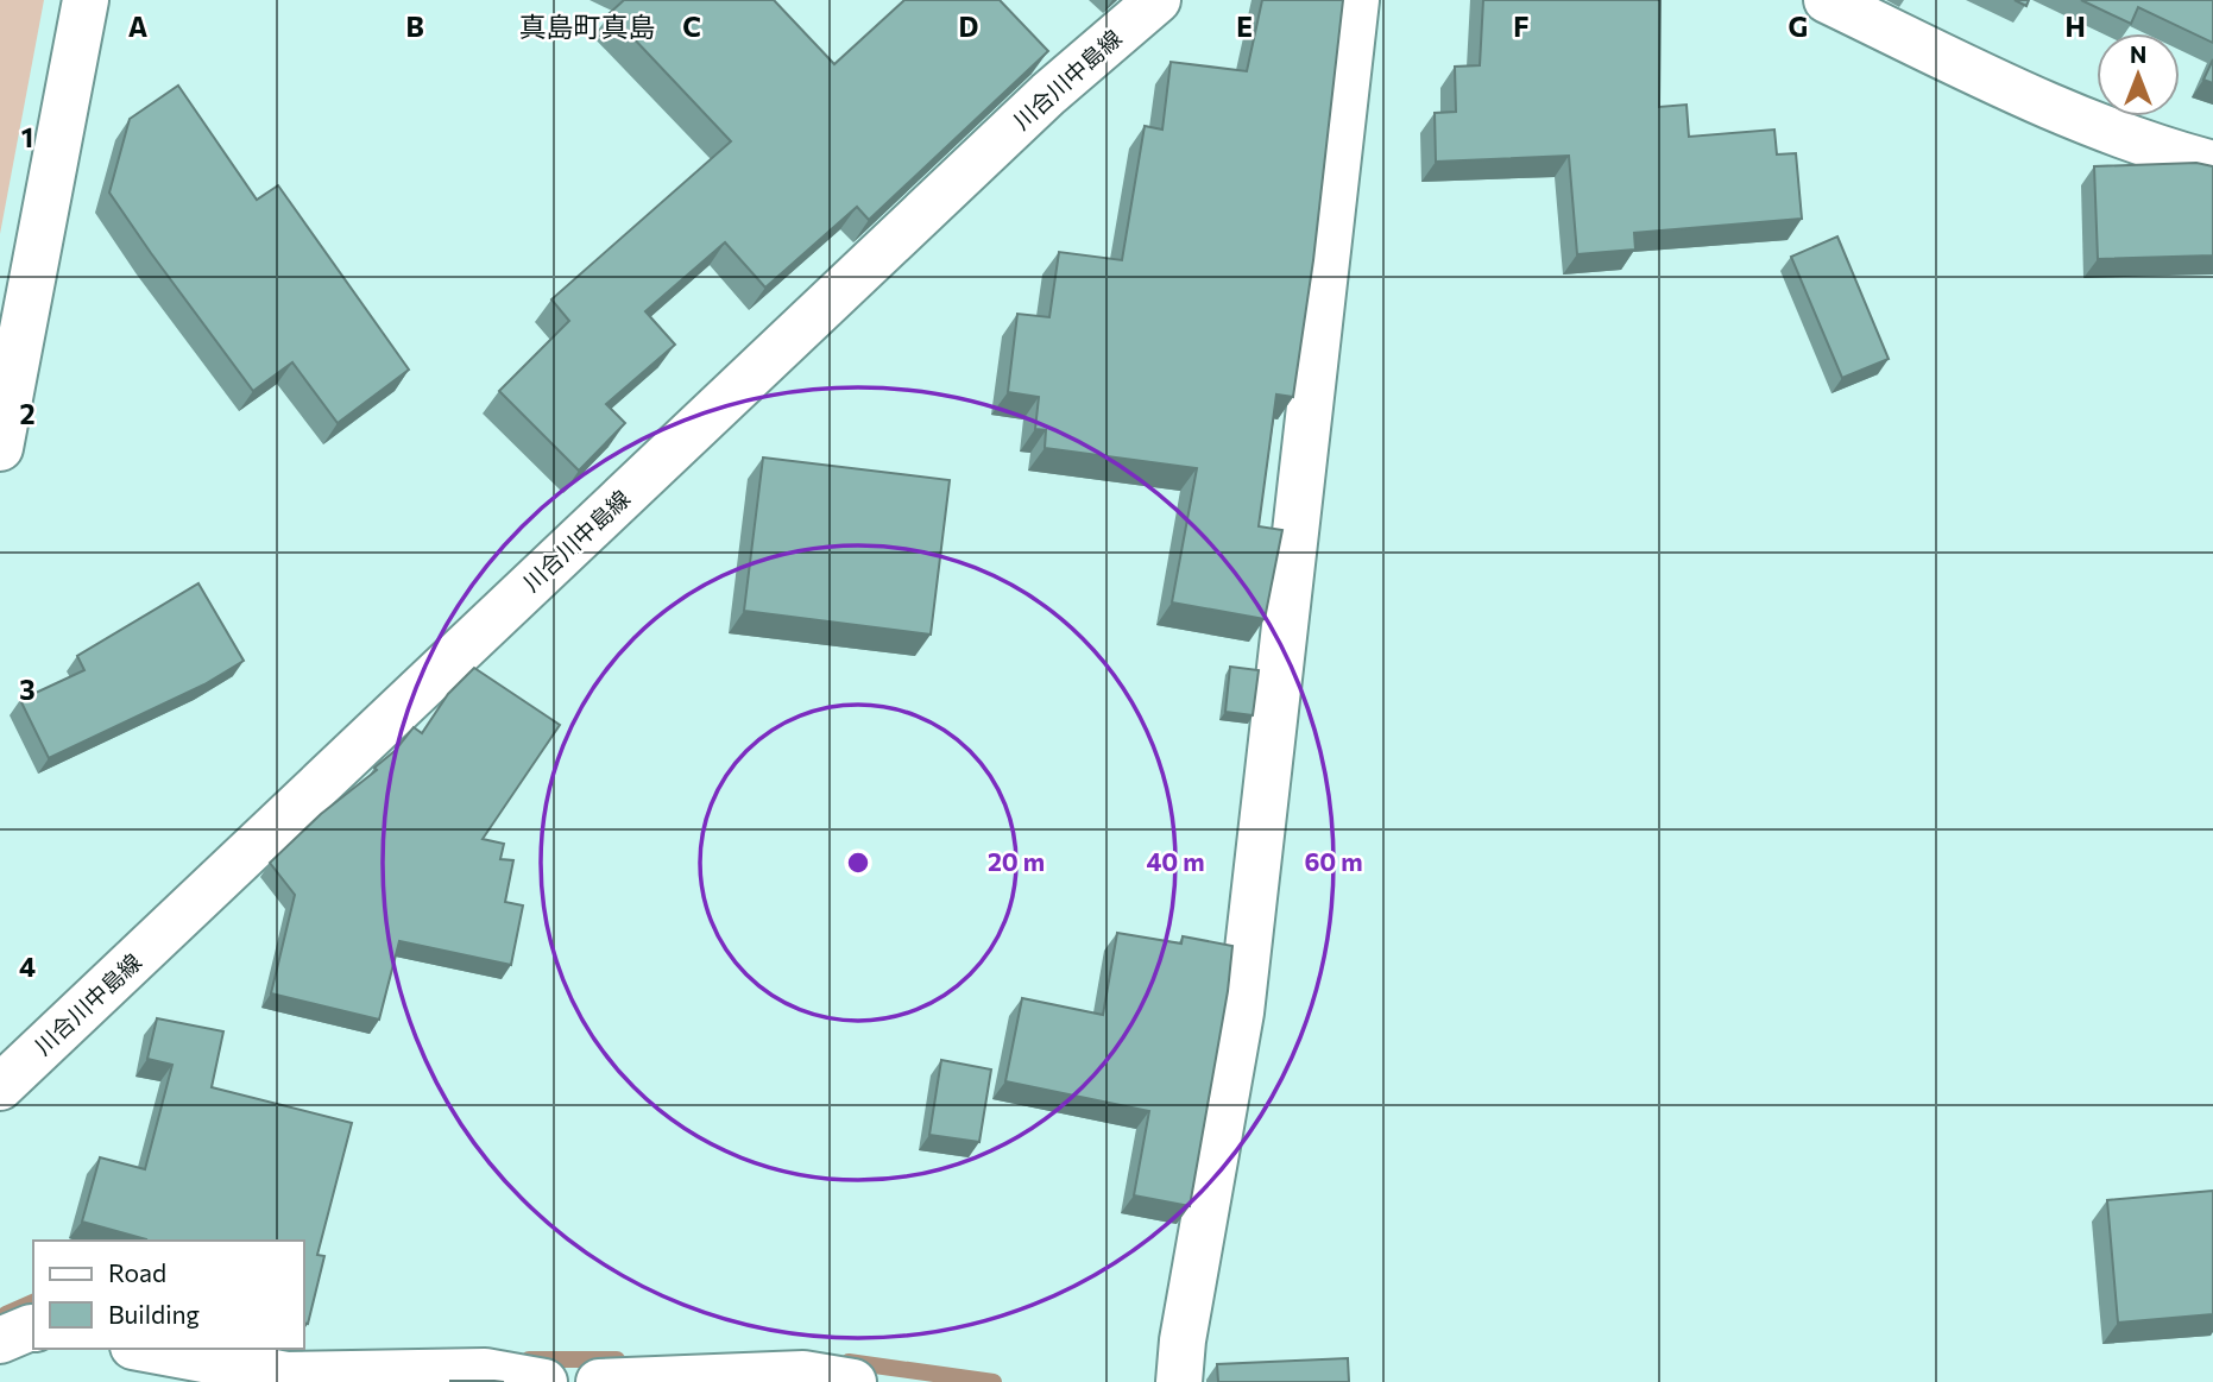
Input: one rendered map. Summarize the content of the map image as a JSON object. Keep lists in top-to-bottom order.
{
  "streets": {
    "street": ["川合川中島線"]
  },
  "districts": ["真島町真島"],
  "legend": ["Road", "Building"],
  "north": "top",
  "grid": {
    "columns": [
      "A",
      "B",
      "C",
      "D",
      "E",
      "F",
      "G",
      "H"
    ],
    "rows": [
      "1",
      "2",
      "3",
      "4"
    ]
  },
  "rings": ["20 m", "40 m", "60 m"]
}
